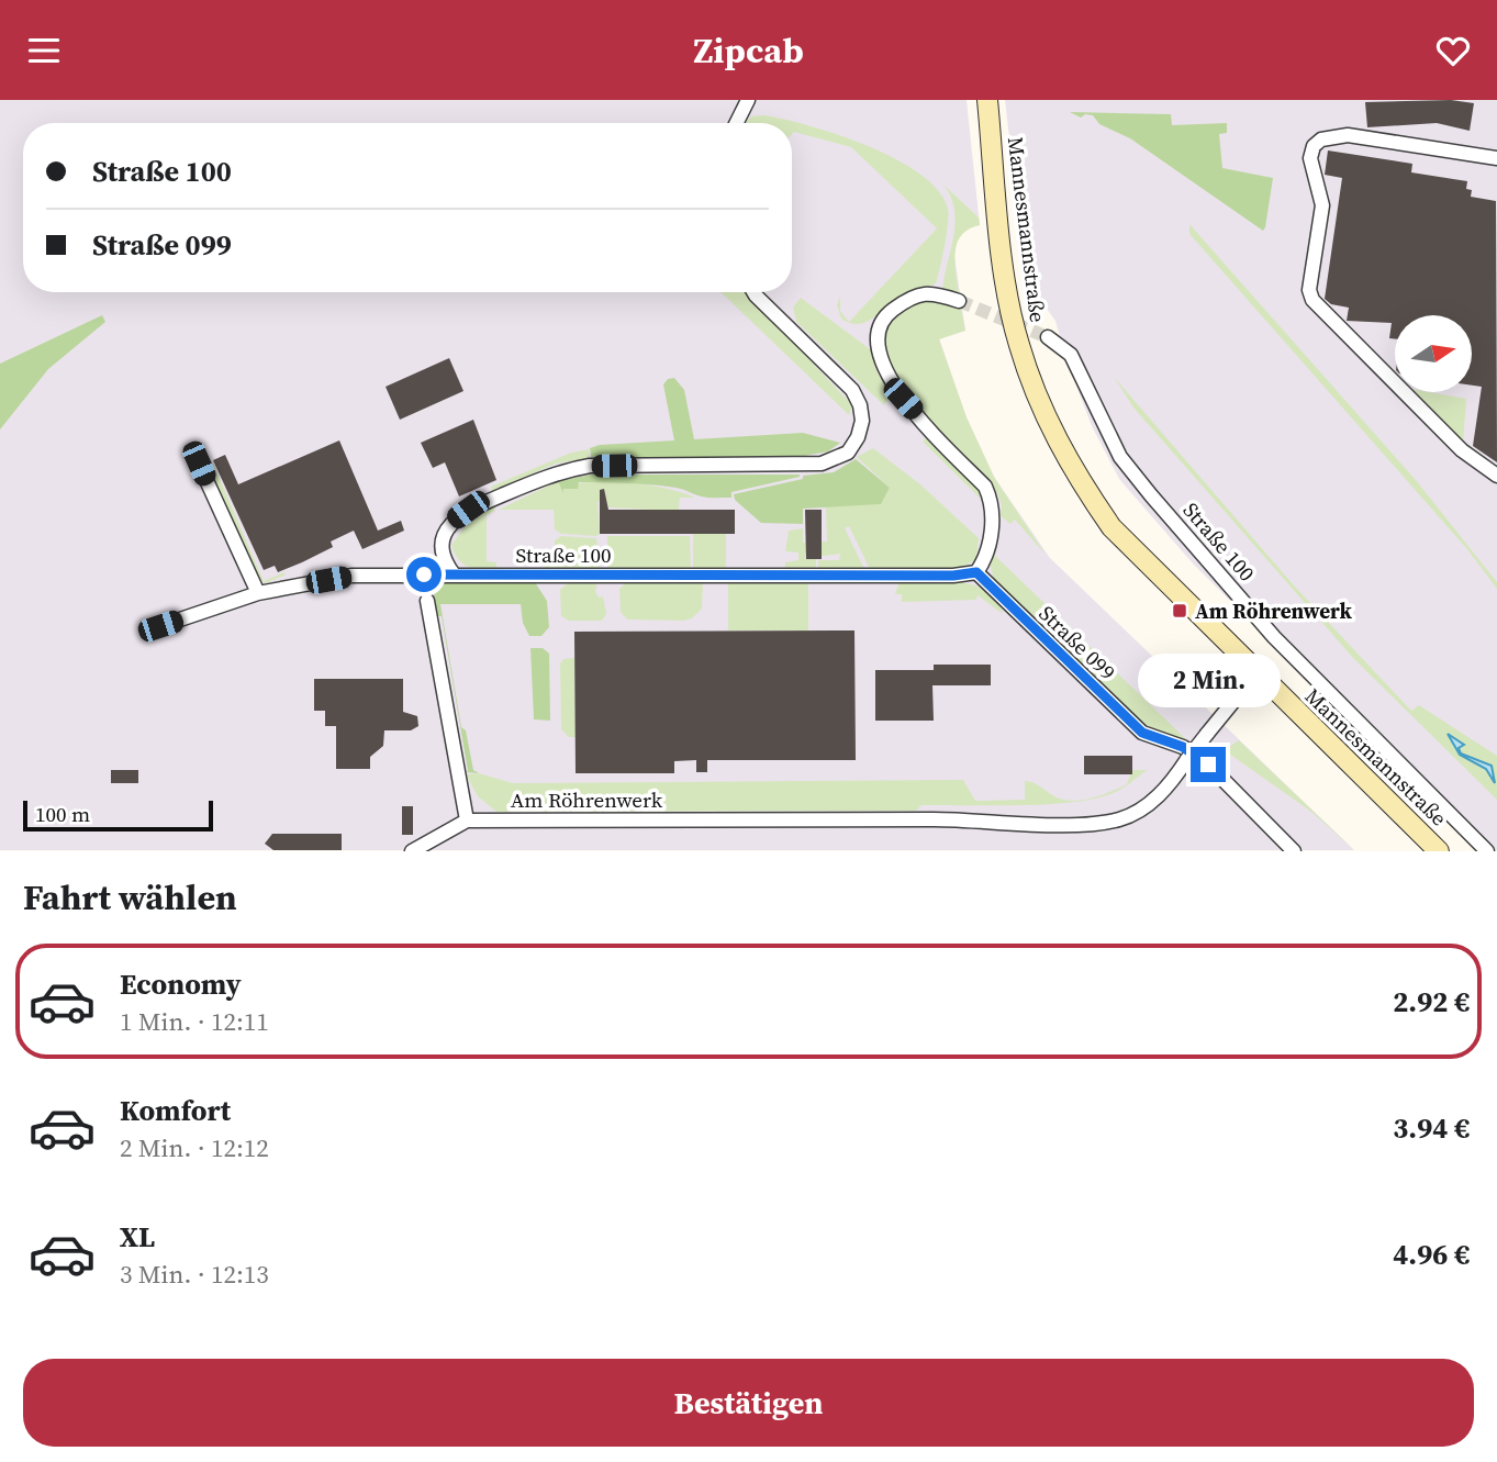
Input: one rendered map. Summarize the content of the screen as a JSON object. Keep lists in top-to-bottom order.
{
  "streets": {
    "main road": ["Mannesmannstraße"],
    "street": ["Straße 100", "Straße 099", "Am Röhrenwerk"]
  },
  "crossings": [
    ["Mannesmannstraße", "Am Röhrenwerk"],
    ["Straße 100", "Straße 099"]
  ],
  "places": {
    "transit": ["Am Röhrenwerk"]
  },
  "scale_bar": "100 m",
  "north": "right",
  "page": {
    "header": "Zipcab",
    "banner": ["Straße 100", "Straße 099"],
    "bubble": "2 Min.",
    "scale": "100 m",
    "heading": "Fahrt wählen",
    "list": [
      {
        "name": "Economy",
        "note": "1 Min. · 12:11",
        "value": "2.92 €"
      },
      {
        "name": "Komfort",
        "note": "2 Min. · 12:12",
        "value": "3.94 €"
      },
      {
        "name": "XL",
        "note": "3 Min. · 12:13",
        "value": "4.96 €"
      }
    ],
    "buttons": "Bestätigen"
  }
}
